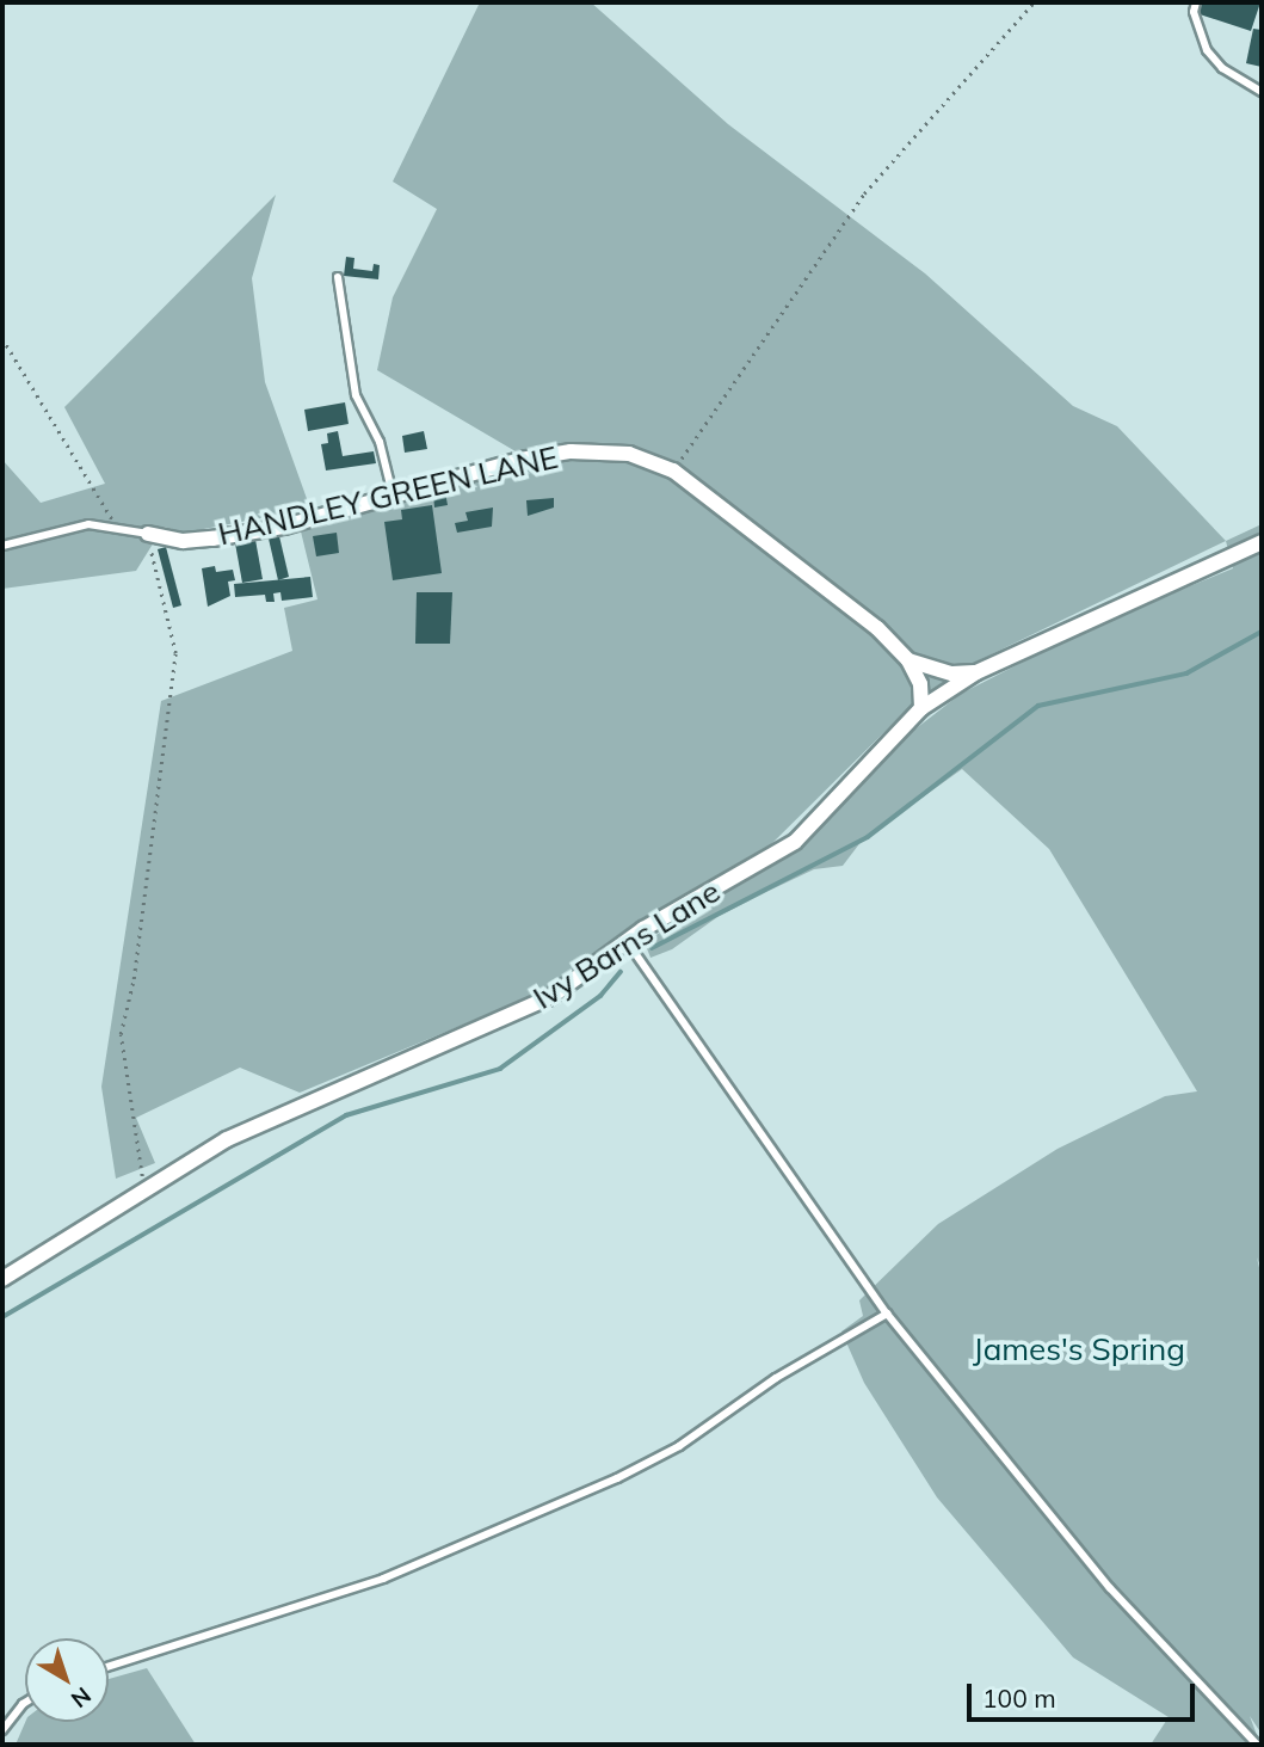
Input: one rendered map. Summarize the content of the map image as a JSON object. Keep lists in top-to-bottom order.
{
  "streets": {
    "street": ["HANDLEY GREEN LANE", "Ivy Barns Lane"]
  },
  "crossings": [
    ["HANDLEY GREEN LANE", "Ivy Barns Lane"]
  ],
  "parks": ["James's Spring"],
  "scale_bar": "100 m",
  "north": "bottom right"
}
